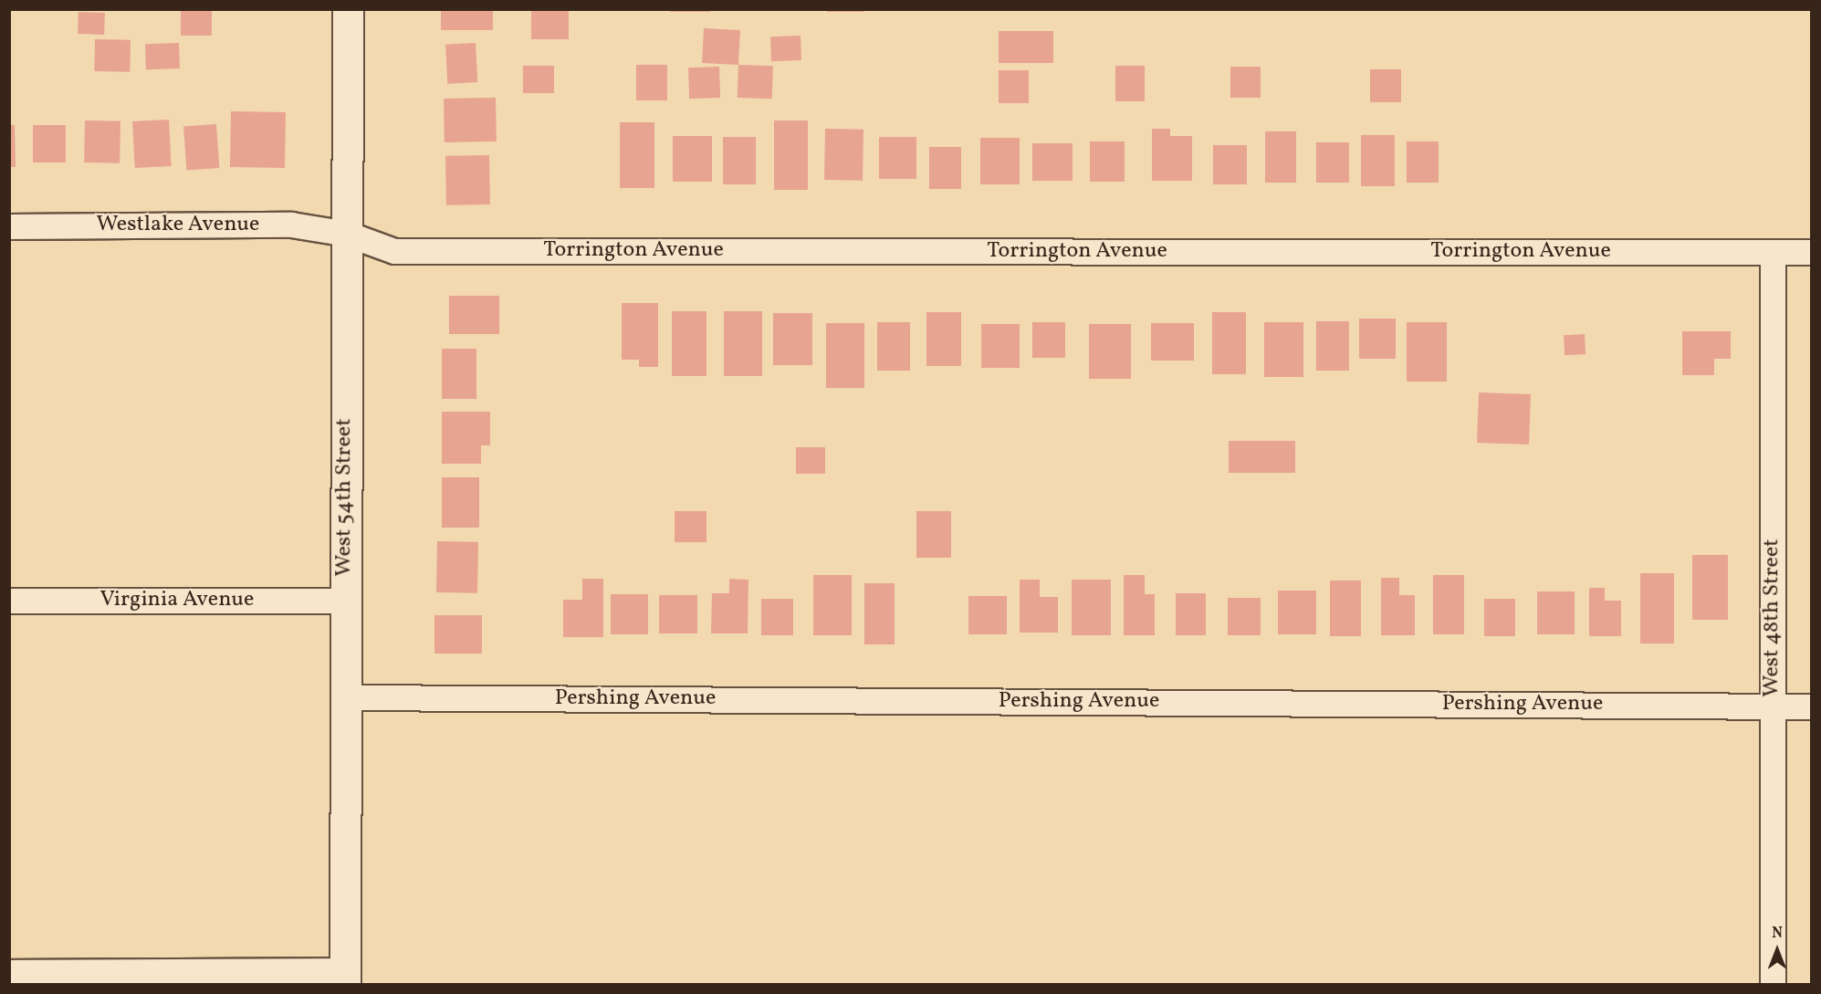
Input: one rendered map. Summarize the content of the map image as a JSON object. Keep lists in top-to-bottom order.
{
  "streets": {
    "street": [
      "Westlake Avenue",
      "Torrington Avenue",
      "West 54th Street",
      "Virginia Avenue",
      "West 48th Street",
      "Pershing Avenue"
    ]
  },
  "crossings": [
    ["Westlake Avenue", "Torrington Avenue"],
    ["Westlake Avenue", "West 54th Street"],
    ["Torrington Avenue", "West 54th Street"],
    ["Torrington Avenue", "West 48th Street"],
    ["West 54th Street", "Virginia Avenue"],
    ["West 54th Street", "Pershing Avenue"],
    ["West 48th Street", "Pershing Avenue"]
  ],
  "north": "top"
}
